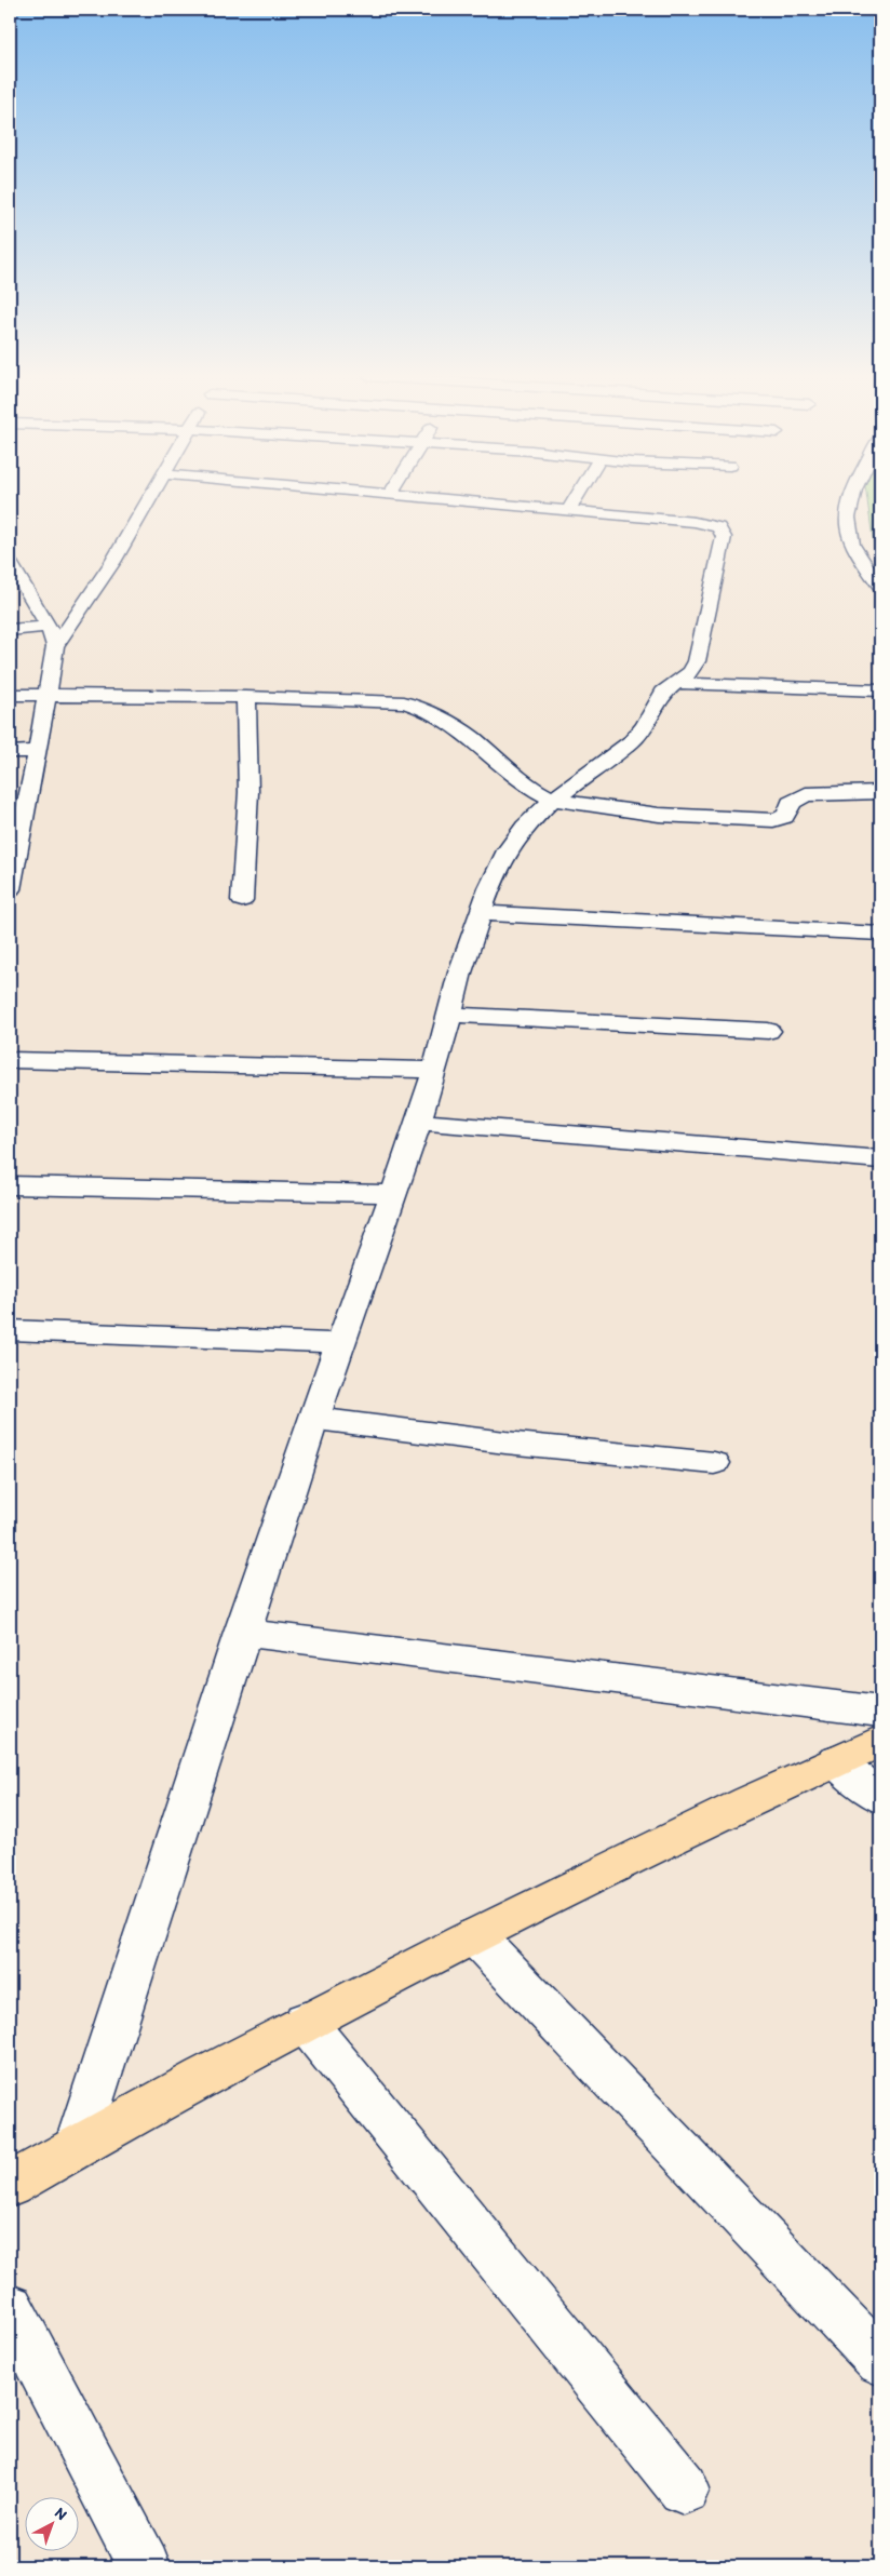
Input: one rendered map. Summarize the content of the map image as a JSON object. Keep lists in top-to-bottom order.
{
  "north": "top right"
}
